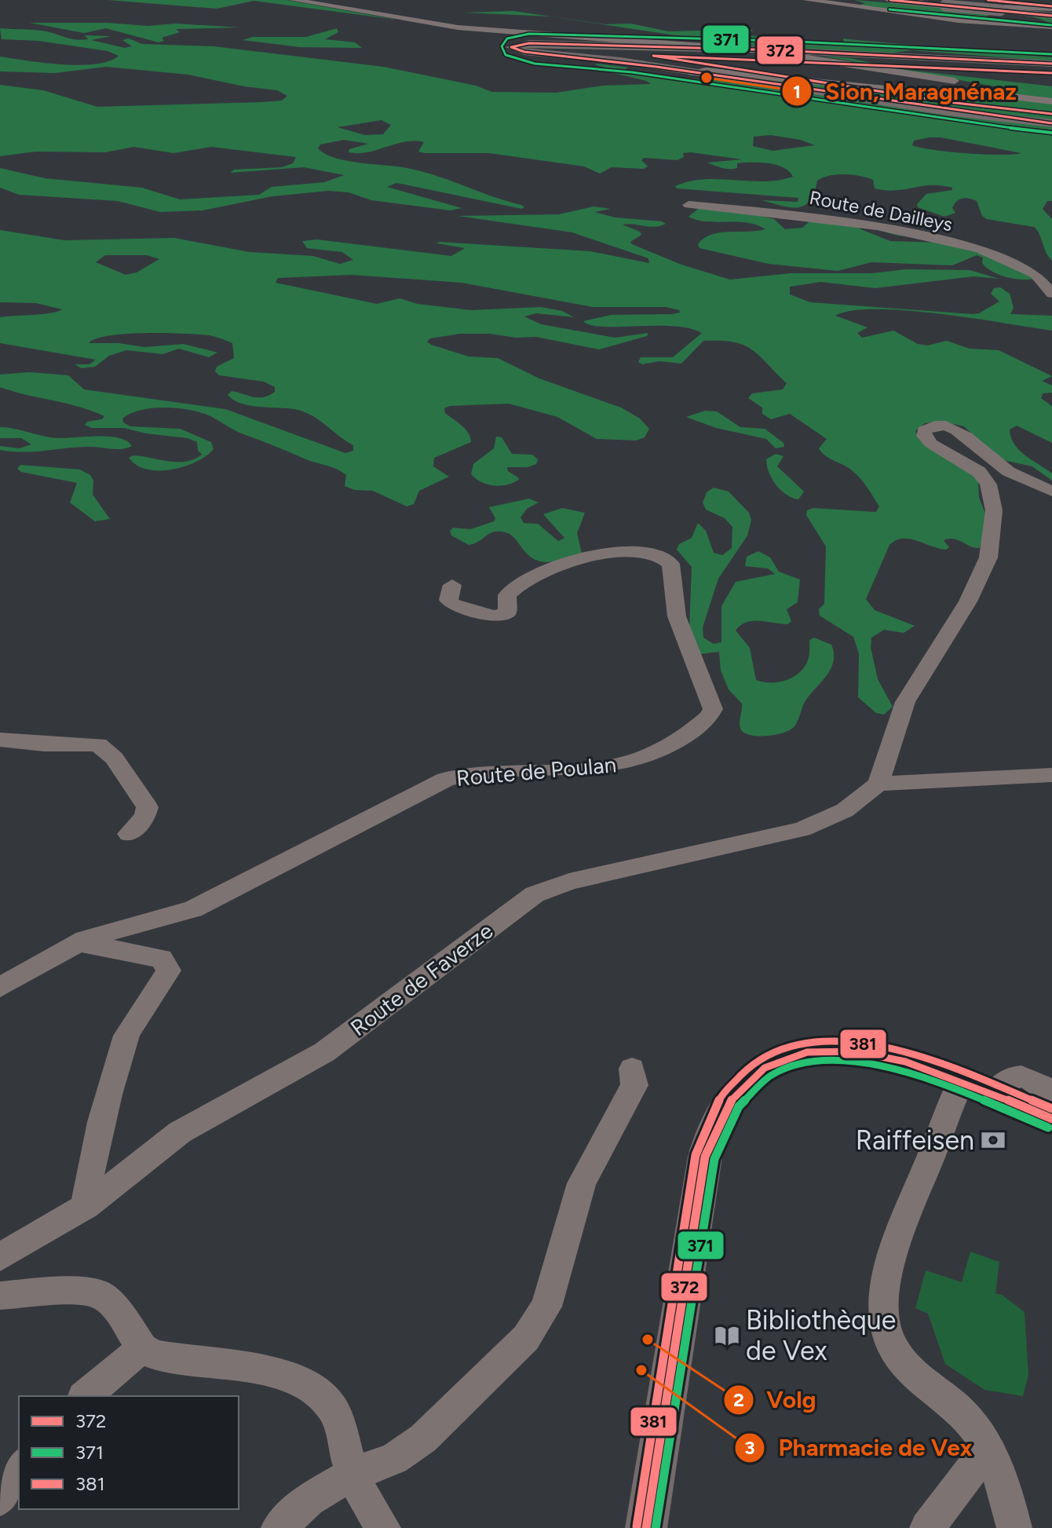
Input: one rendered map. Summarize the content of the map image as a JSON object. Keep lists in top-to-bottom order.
{
  "streets": {
    "street": ["Route de Dailleys", "Route de Poulan", "Route de Faverze"]
  },
  "places": {
    "other": ["Sion, Maragnénaz", "Volg", "Pharmacie de Vex"],
    "bank": ["Raiffeisen"],
    "library": ["Bibliothèque de Vex"]
  },
  "lines": ["transit line 372", "transit line 381", "transit line 371"],
  "legend": ["372", "371", "381"]
}
